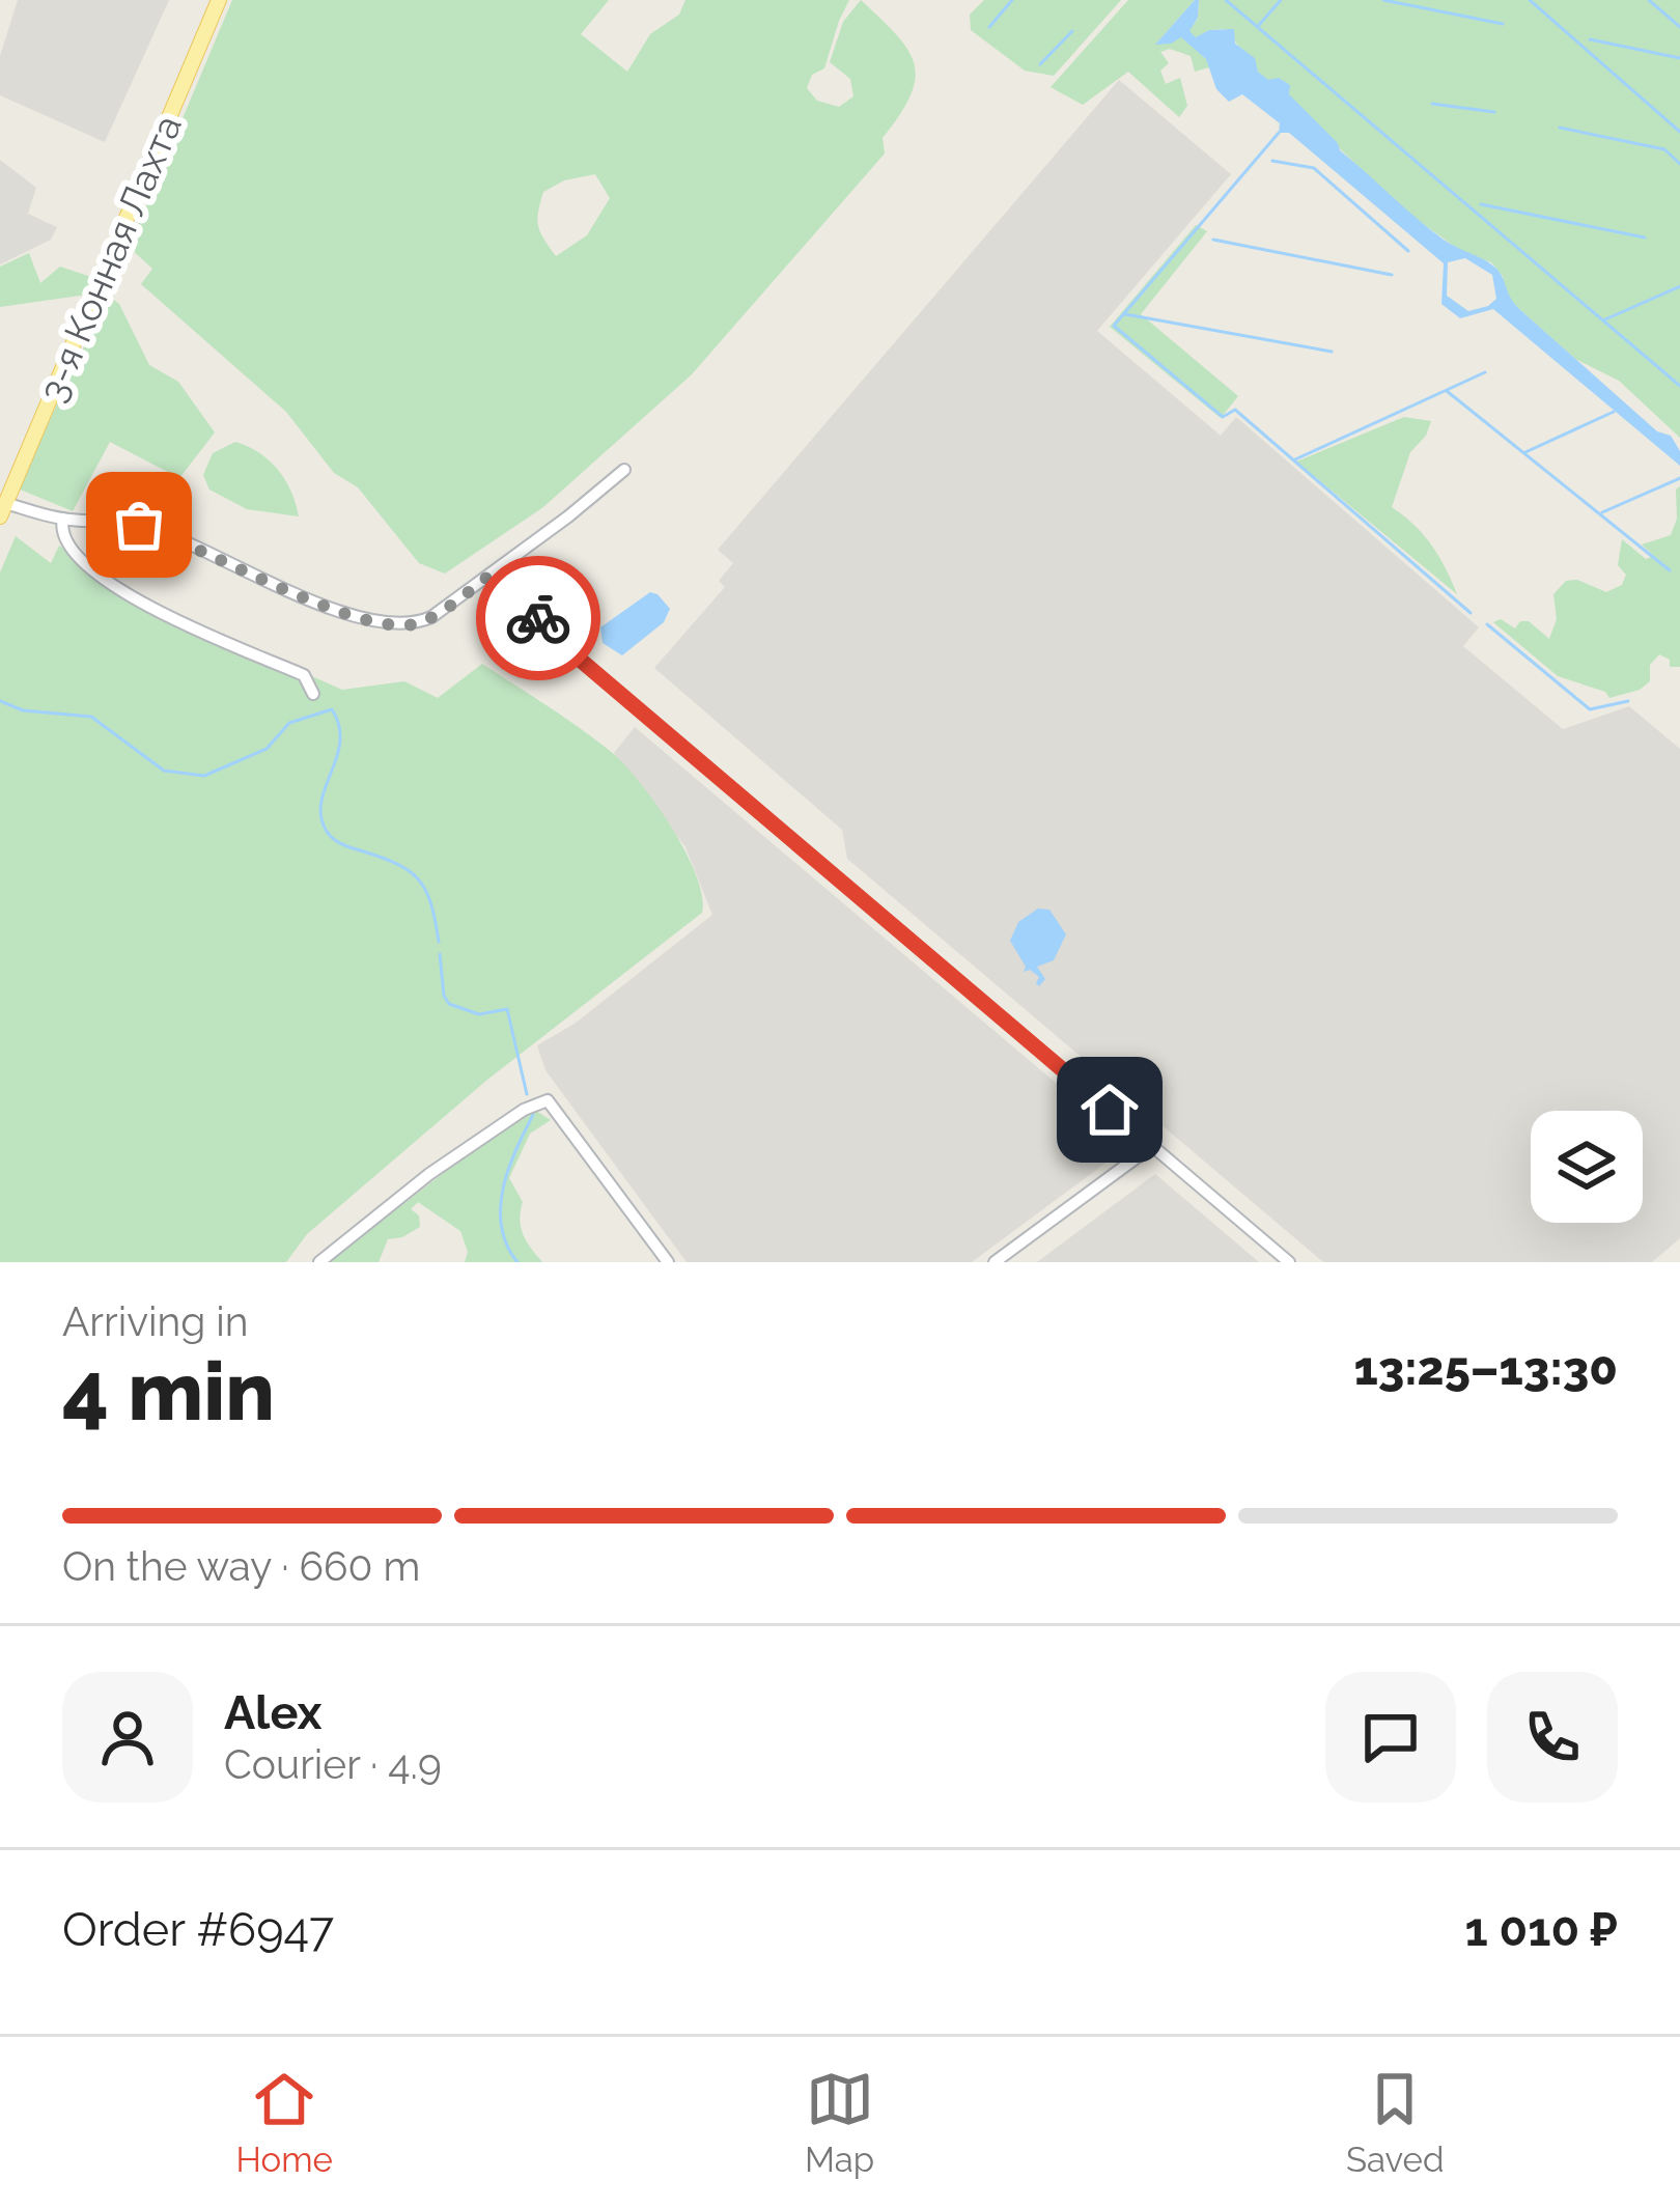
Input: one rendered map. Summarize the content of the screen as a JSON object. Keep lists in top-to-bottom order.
{
  "streets": {
    "main road": ["3-я Конная Лахта"]
  },
  "page": {
    "heading": ["4 min", "Arriving in", "13:25–13:30"],
    "panel": [
      "Alex",
      "Courier · 4.9",
      "Order #6947",
      "1 010 ₽"
    ],
    "bar": "On the way · 660 m",
    "tabs": ["Home", "Map", "Saved"]
  }
}
